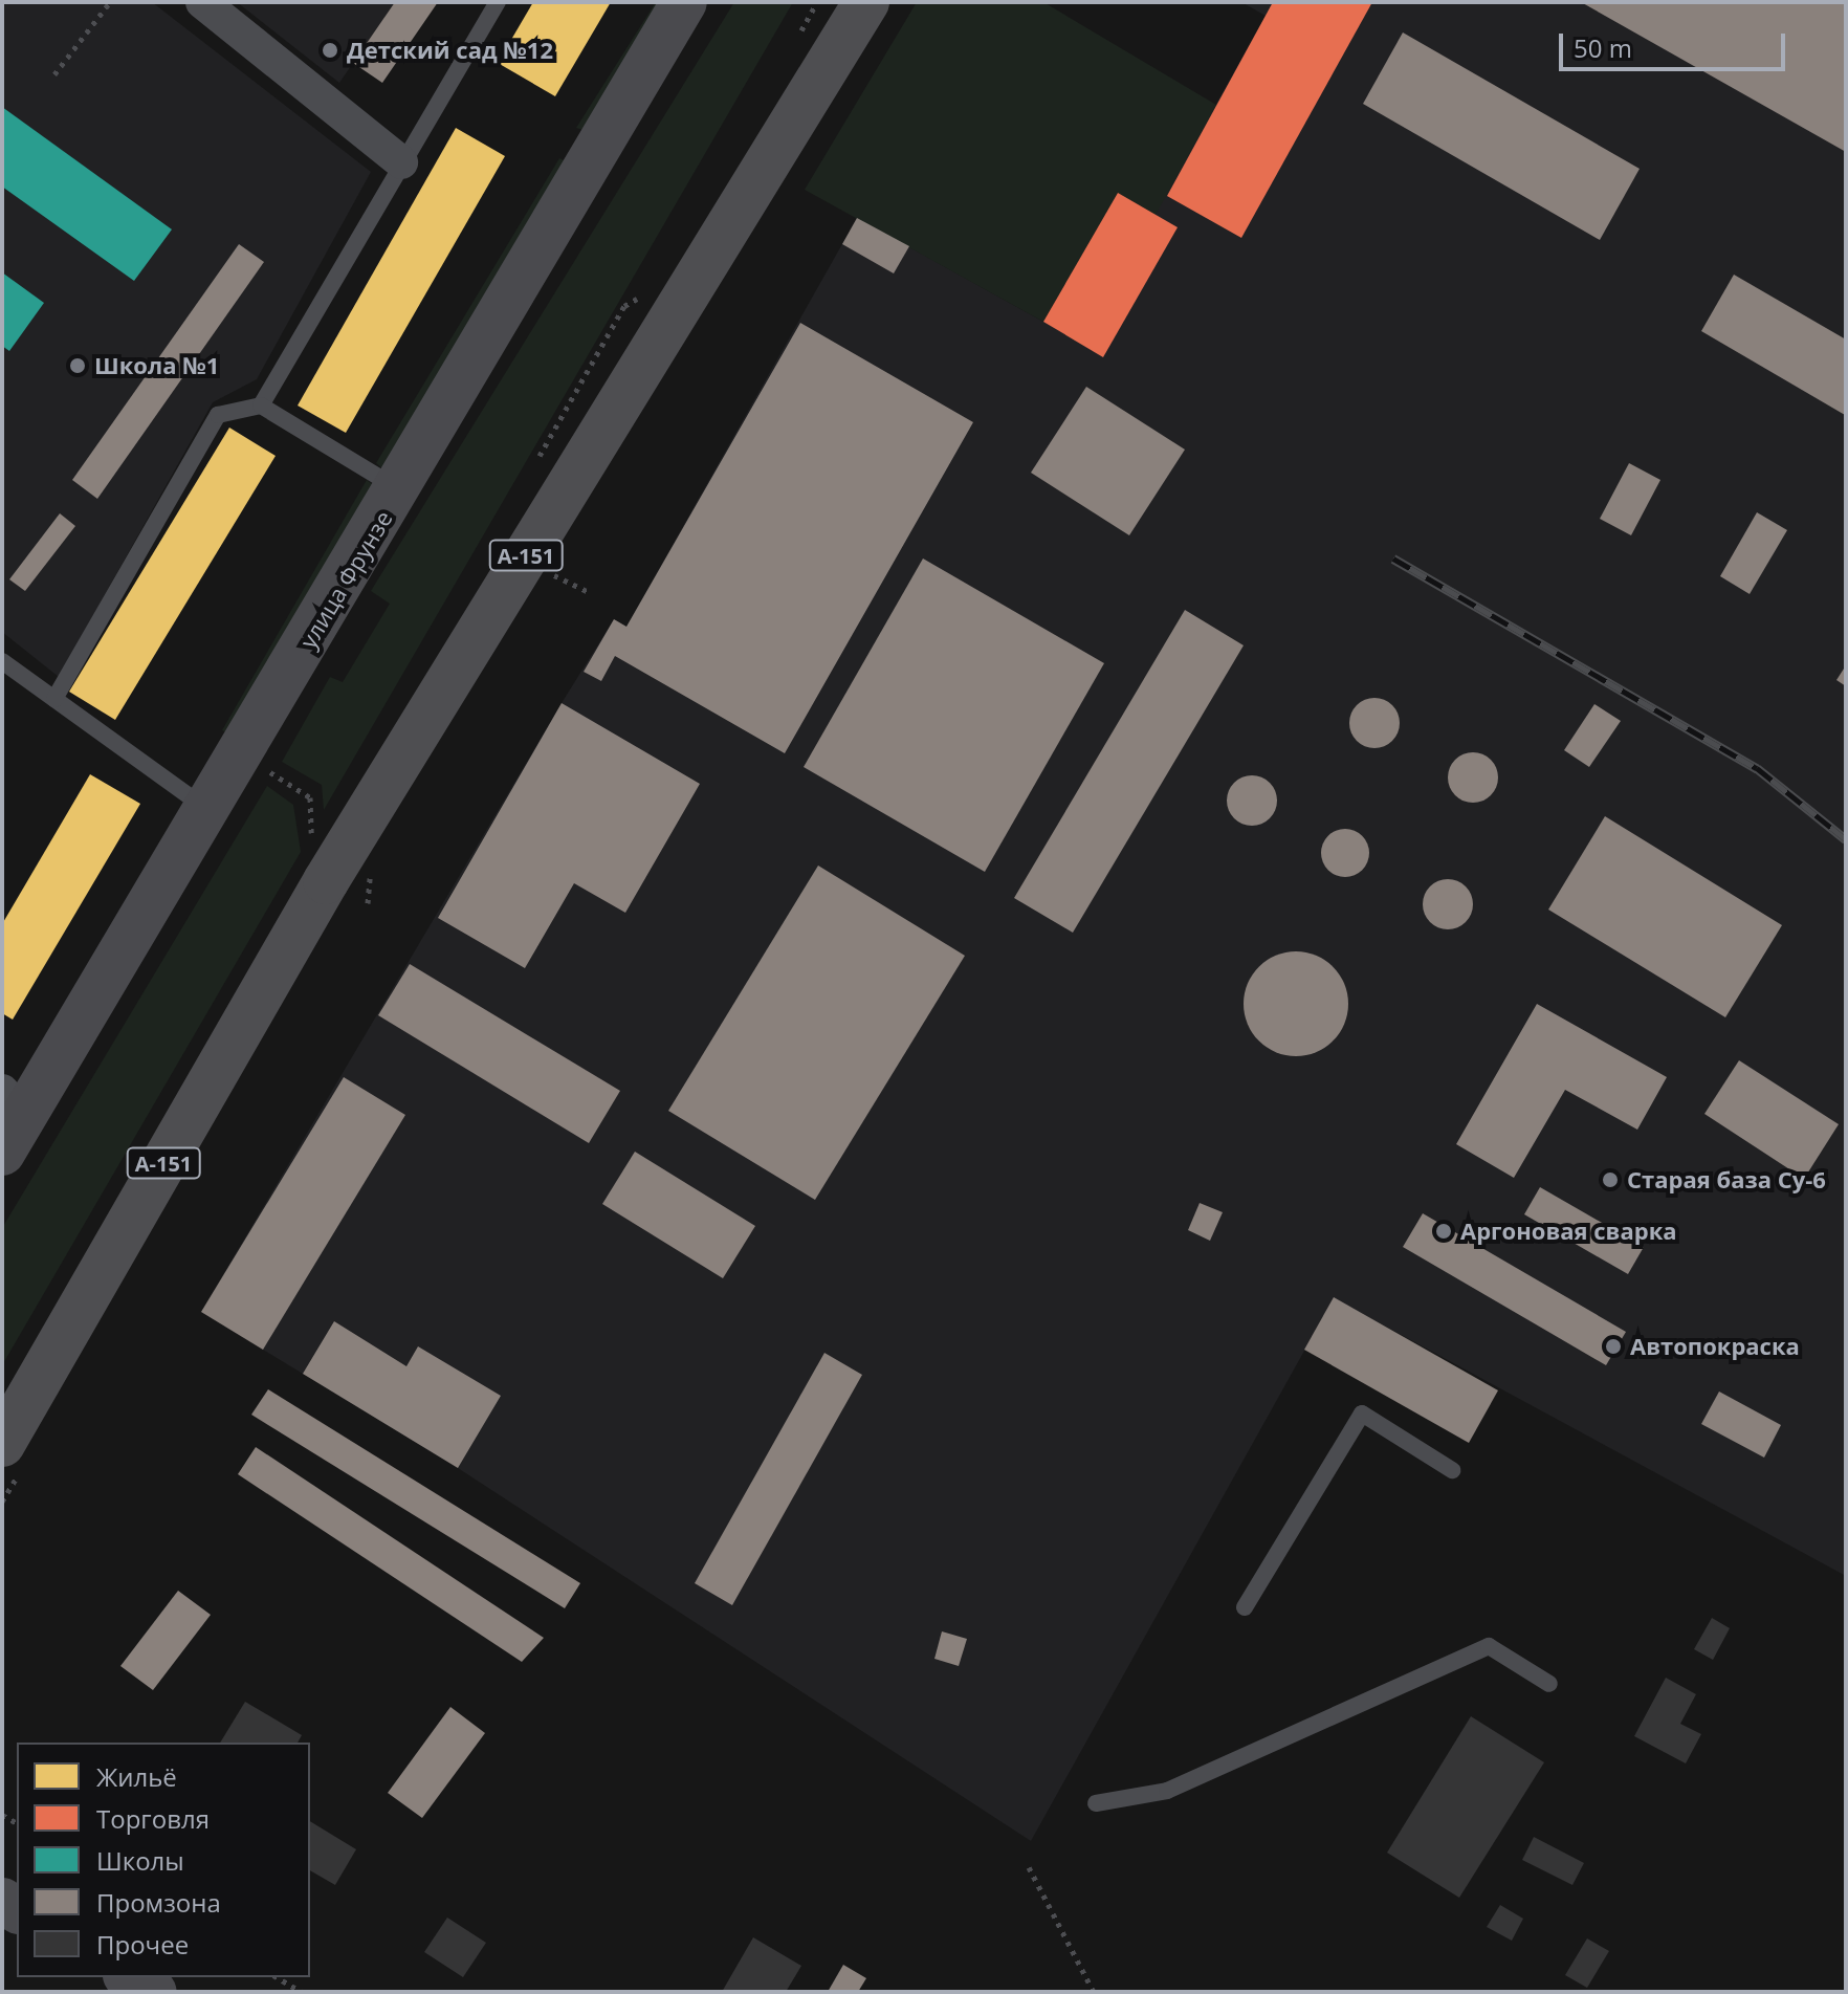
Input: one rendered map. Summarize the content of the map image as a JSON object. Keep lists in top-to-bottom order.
{
  "streets": {
    "highway": ["А-151"],
    "main road": ["улица Фрунзе"]
  },
  "places": [
    "Детский сад №12",
    "Школа №1",
    "Старая база Су-6",
    "Аргоновая сварка",
    "Автопокраска"
  ],
  "legend": [
    "Жильё",
    "Торговля",
    "Школы",
    "Промзона",
    "Прочее"
  ],
  "scale_bar": "50 m"
}
